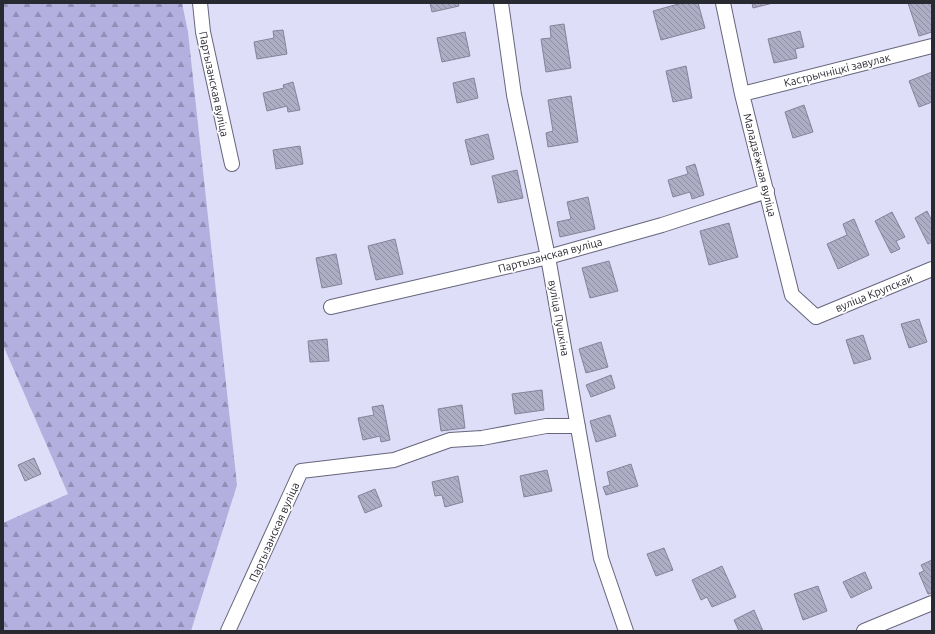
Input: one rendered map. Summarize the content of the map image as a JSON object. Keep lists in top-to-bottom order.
{
  "streets": {
    "street": [
      "Кастрычніцкі завулак",
      "Партызанская вуліца",
      "Маладзёжная вуліца",
      "вуліца Крупскай",
      "вуліца Пушкіна"
    ]
  },
  "crossings": [
    ["Кастрычніцкі завулак", "Маладзёжная вуліца"],
    ["Партызанская вуліца", "Маладзёжная вуліца"],
    ["Партызанская вуліца", "вуліца Пушкіна"],
    ["Маладзёжная вуліца", "вуліца Крупскай"]
  ]
}
